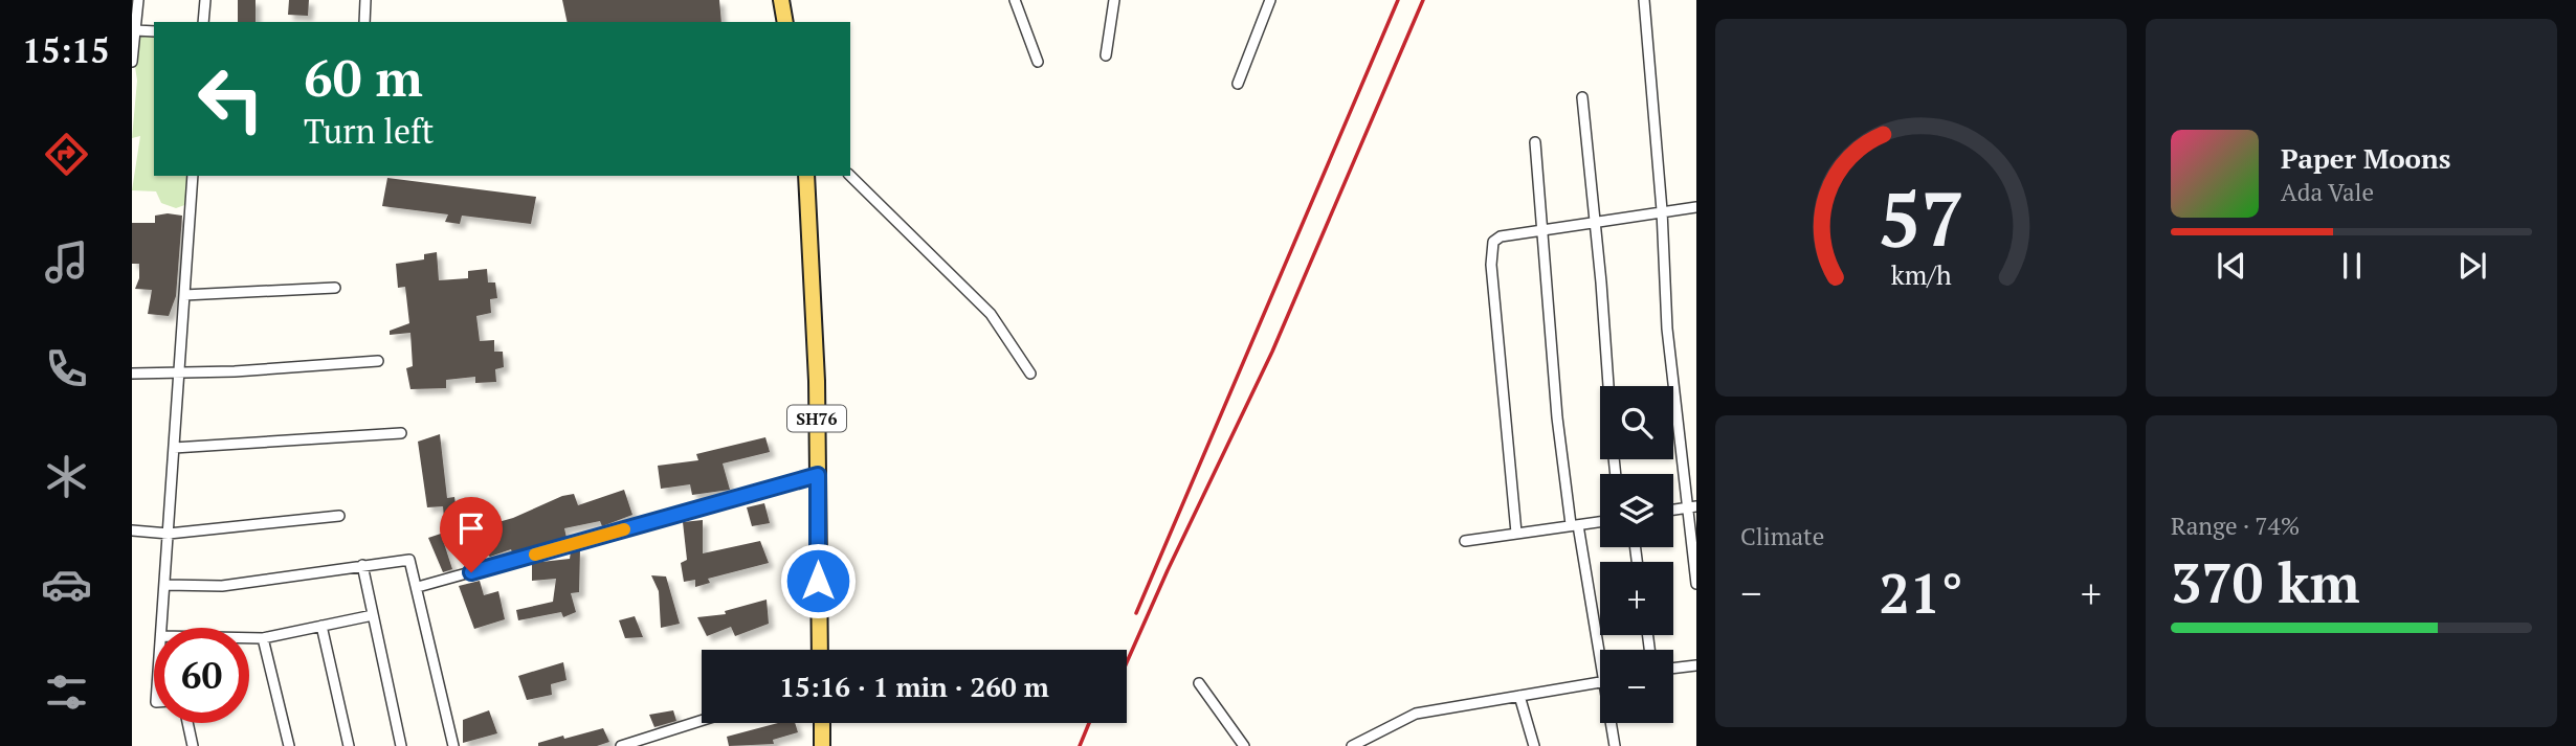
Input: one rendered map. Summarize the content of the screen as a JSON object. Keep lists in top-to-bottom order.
{
  "streets": {
    "main road": ["SH76"]
  },
  "page": {
    "tabs": "15:15",
    "turn": ["60 m", "Turn left"],
    "song": ["Paper Moons", "Ada Vale"],
    "map_buttons": ["+", "−"],
    "tile": [
      "Climate",
      ["Range · 74%", "370 km"]
    ],
    "heat": ["−", "21°", "+"],
    "limit": "60",
    "trip": "15:16 · 1 min · 260 m",
    "gauge": ["57", "km/h"]
  }
}
